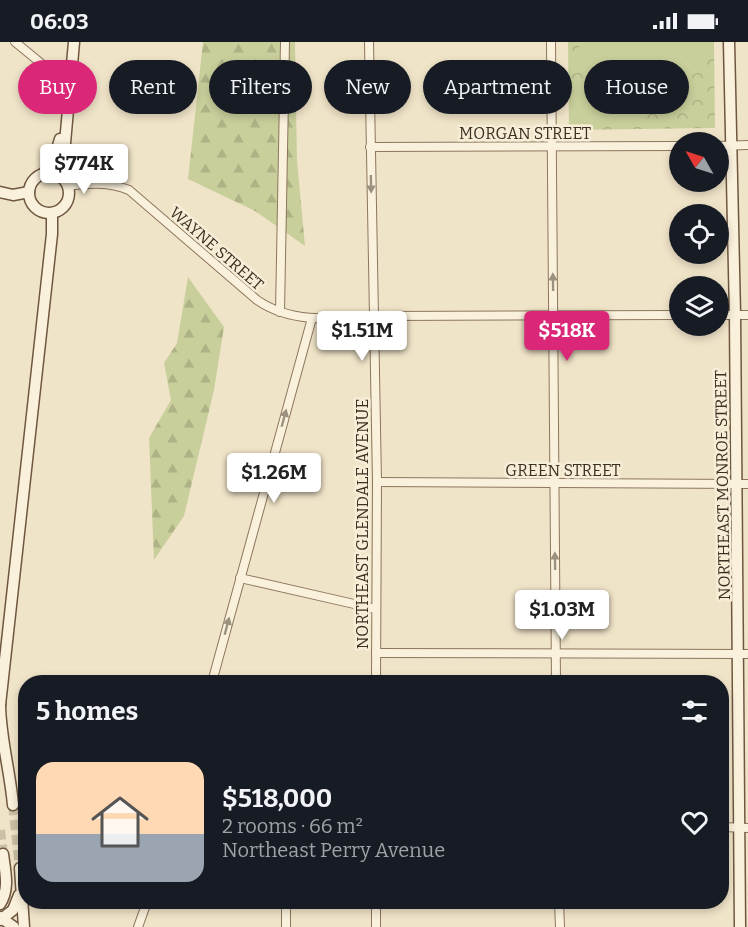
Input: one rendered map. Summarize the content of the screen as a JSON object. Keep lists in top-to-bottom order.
{
  "streets": {
    "street": [
      "MORGAN STREET",
      "WAYNE STREET",
      "GREEN STREET",
      "NORTHEAST MONROE STREET",
      "NORTHEAST GLENDALE AVENUE"
    ]
  },
  "crossings": [
    ["MORGAN STREET", "NORTHEAST GLENDALE AVENUE"],
    ["WAYNE STREET", "NORTHEAST GLENDALE AVENUE"],
    ["GREEN STREET", "NORTHEAST MONROE STREET"],
    ["GREEN STREET", "NORTHEAST GLENDALE AVENUE"]
  ],
  "north": "top left",
  "page": {
    "status": "06:03",
    "chip": [
      "Buy",
      "Rent",
      "Filters",
      "New",
      "Apartment",
      "House"
    ],
    "price": [
      "$774K",
      "$1.51M",
      "$518K",
      "$1.26M",
      "$1.03M"
    ],
    "heading": "5 homes",
    "list": [
      {
        "name": "$518,000",
        "note": "2 rooms · 66 m² · Northeast Perry Avenue"
      }
    ]
  }
}
